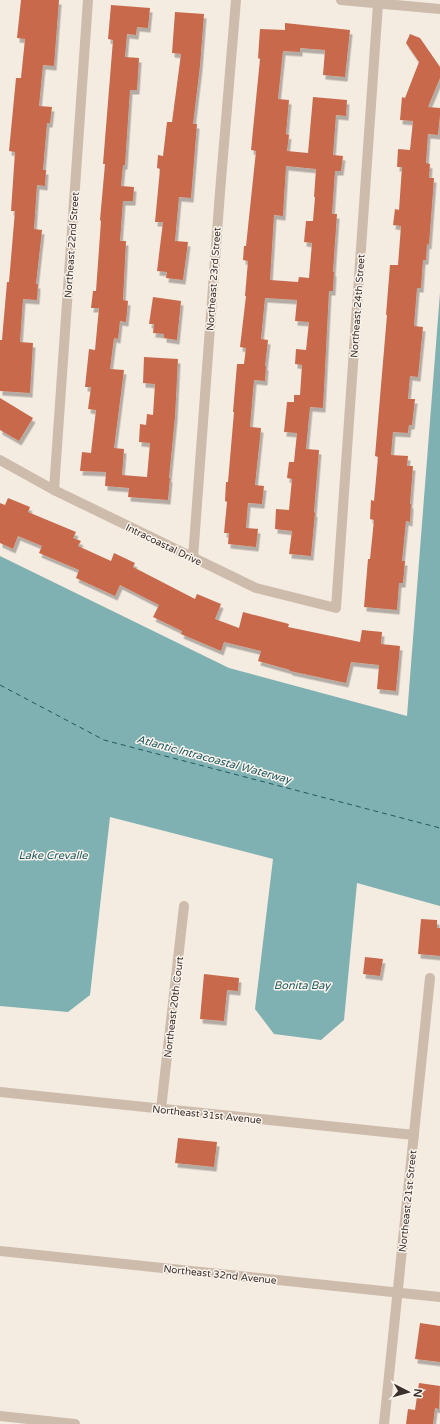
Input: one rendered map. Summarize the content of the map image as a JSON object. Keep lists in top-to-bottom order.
{
  "streets": {
    "street": [
      "Northeast 22nd Street",
      "Northeast 23rd Street",
      "Northeast 24th Street",
      "Intracoastal Drive",
      "Northeast 20th Court",
      "Northeast 31st Avenue",
      "Northeast 21st Street",
      "Northeast 32nd Avenue"
    ]
  },
  "crossings": [
    ["Northeast 22nd Street", "Intracoastal Drive"],
    ["Northeast 23rd Street", "Intracoastal Drive"],
    ["Northeast 24th Street", "Intracoastal Drive"],
    ["Northeast 20th Court", "Northeast 31st Avenue"],
    ["Northeast 31st Avenue", "Northeast 21st Street"],
    ["Northeast 21st Street", "Northeast 32nd Avenue"]
  ],
  "water": ["Atlantic Intracoastal Waterway", "Lake Crevalle", "Bonita Bay"],
  "north": "right"
}
